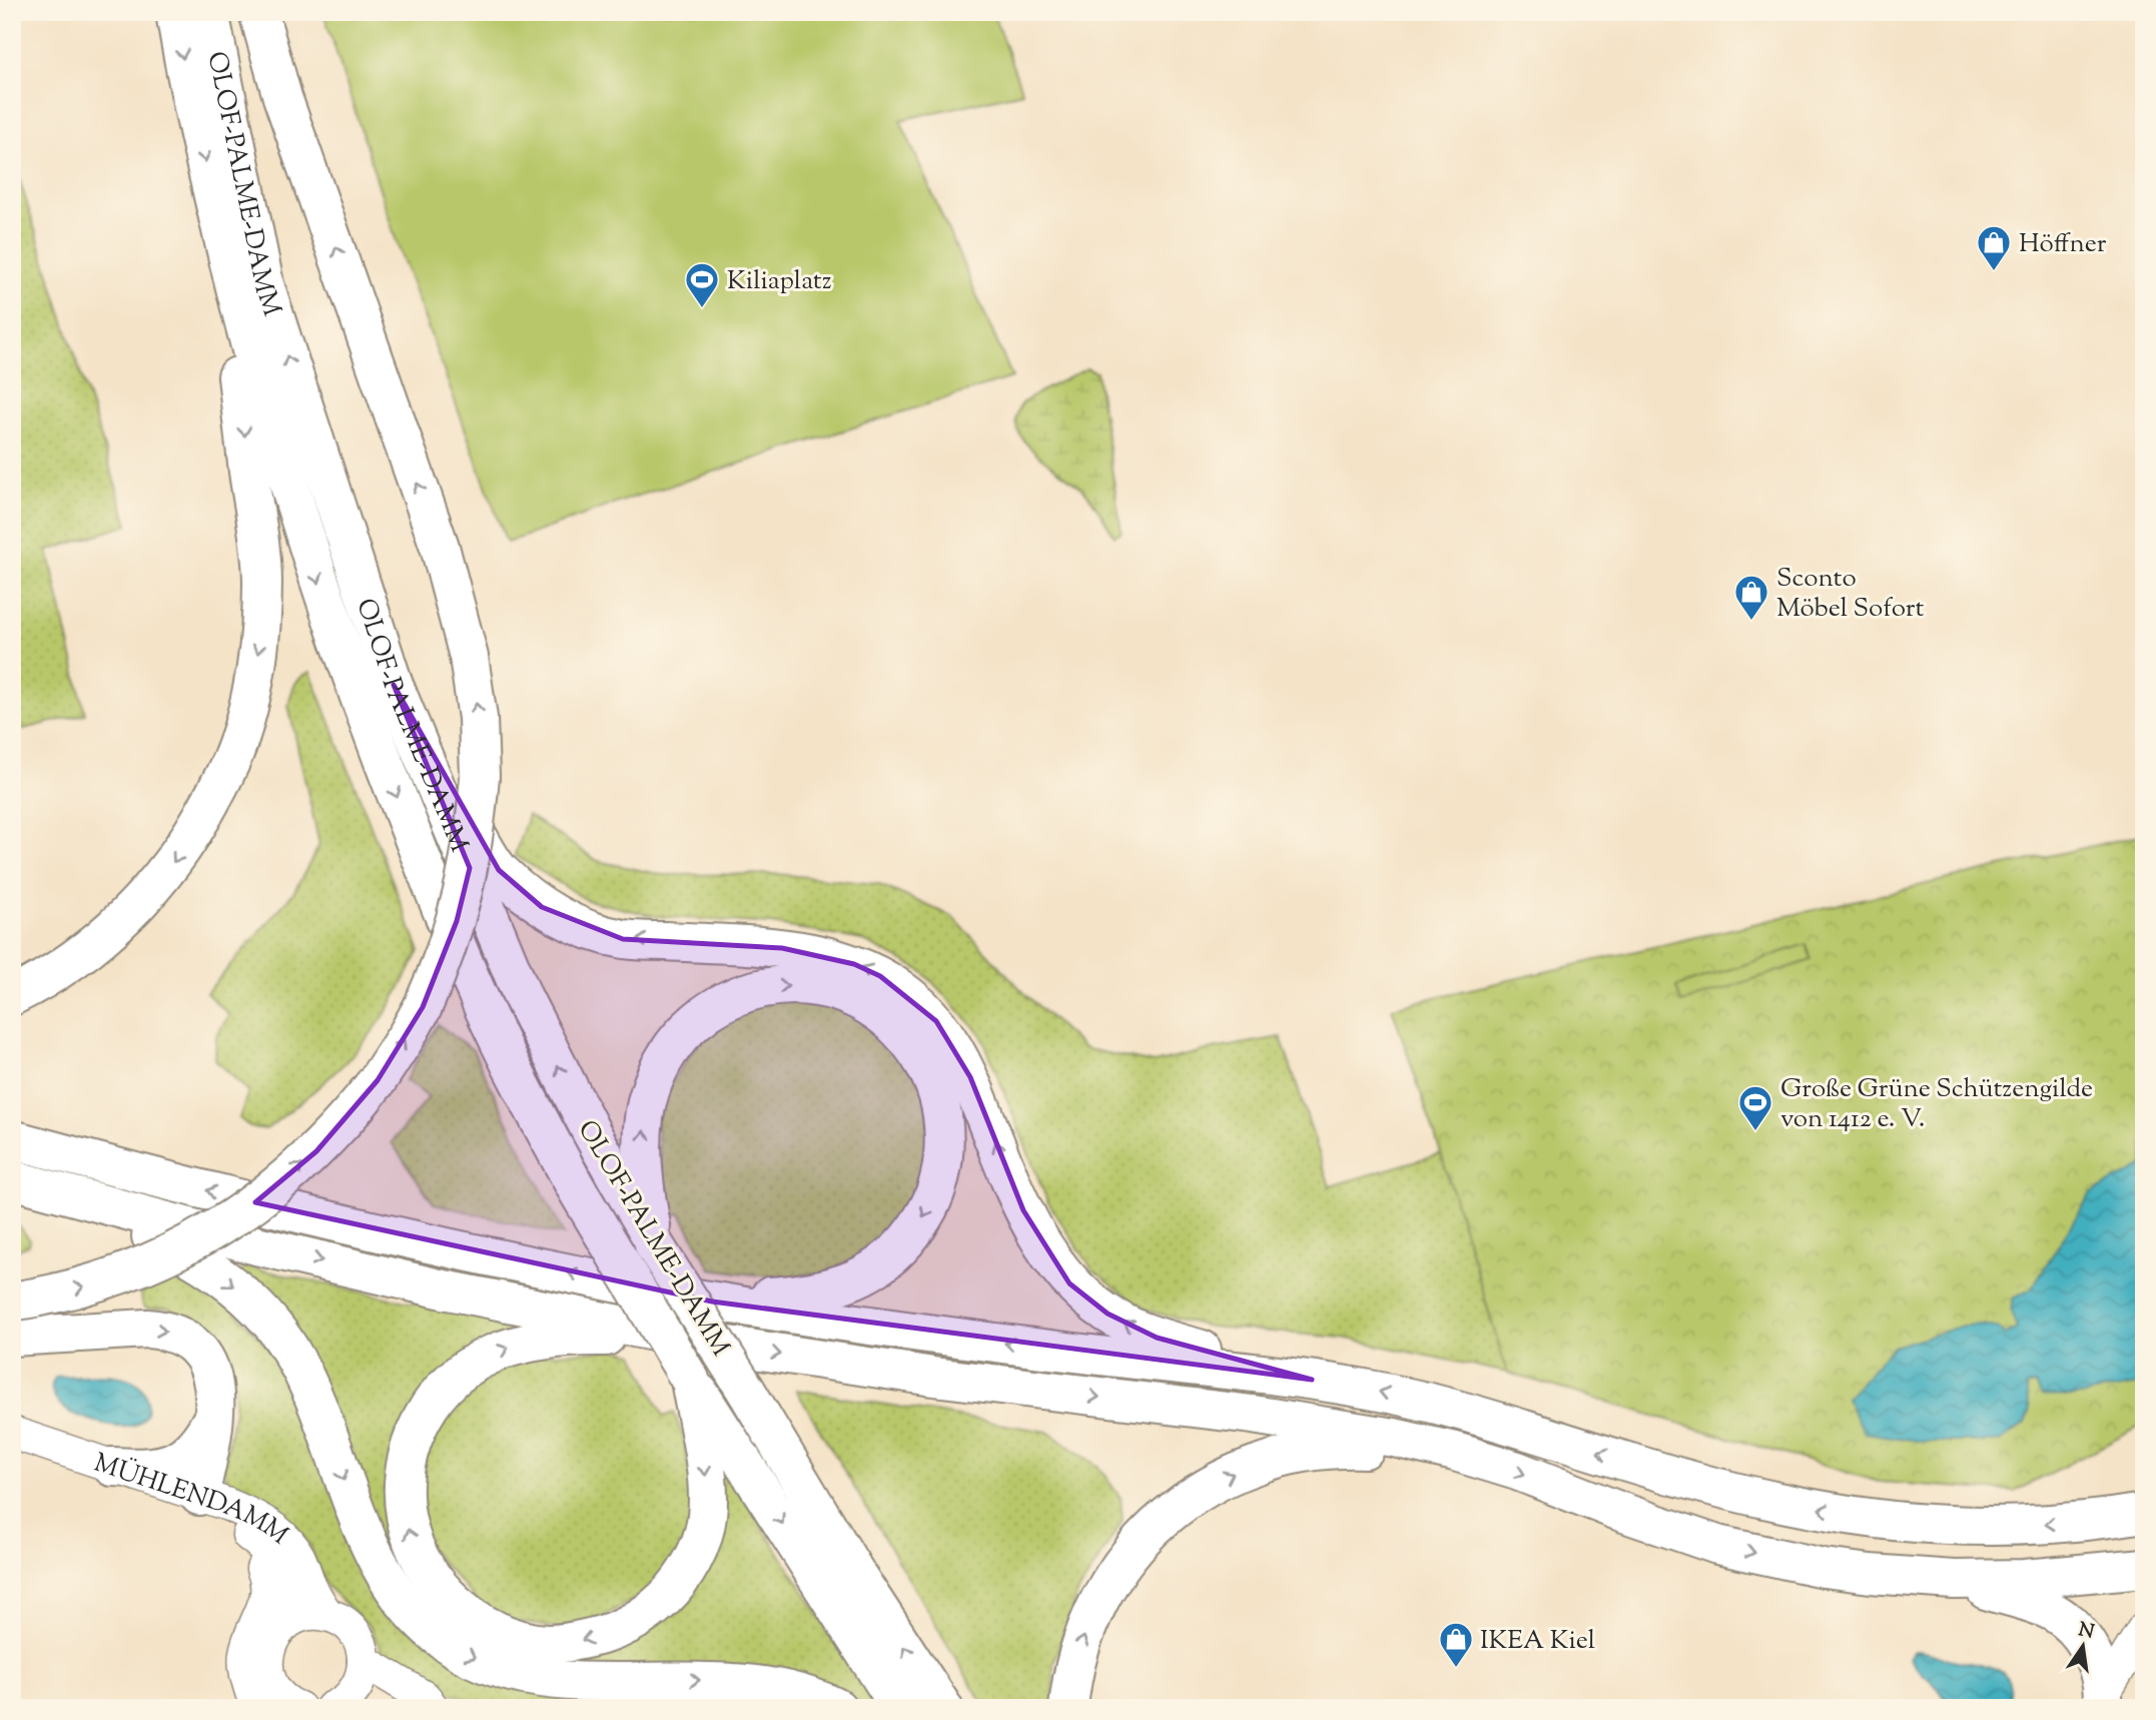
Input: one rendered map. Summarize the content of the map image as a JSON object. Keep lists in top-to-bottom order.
{
  "streets": {
    "highway": ["OLOF-PALME-DAMM"],
    "street": ["MÜHLENDAMM"]
  },
  "places": {
    "shop": ["Höffner", "Sconto Möbel Sofort", "IKEA Kiel"],
    "sports": ["Kiliaplatz", "Große Grüne Schützengilde von 1412 e. V."]
  },
  "north": "top"
}
